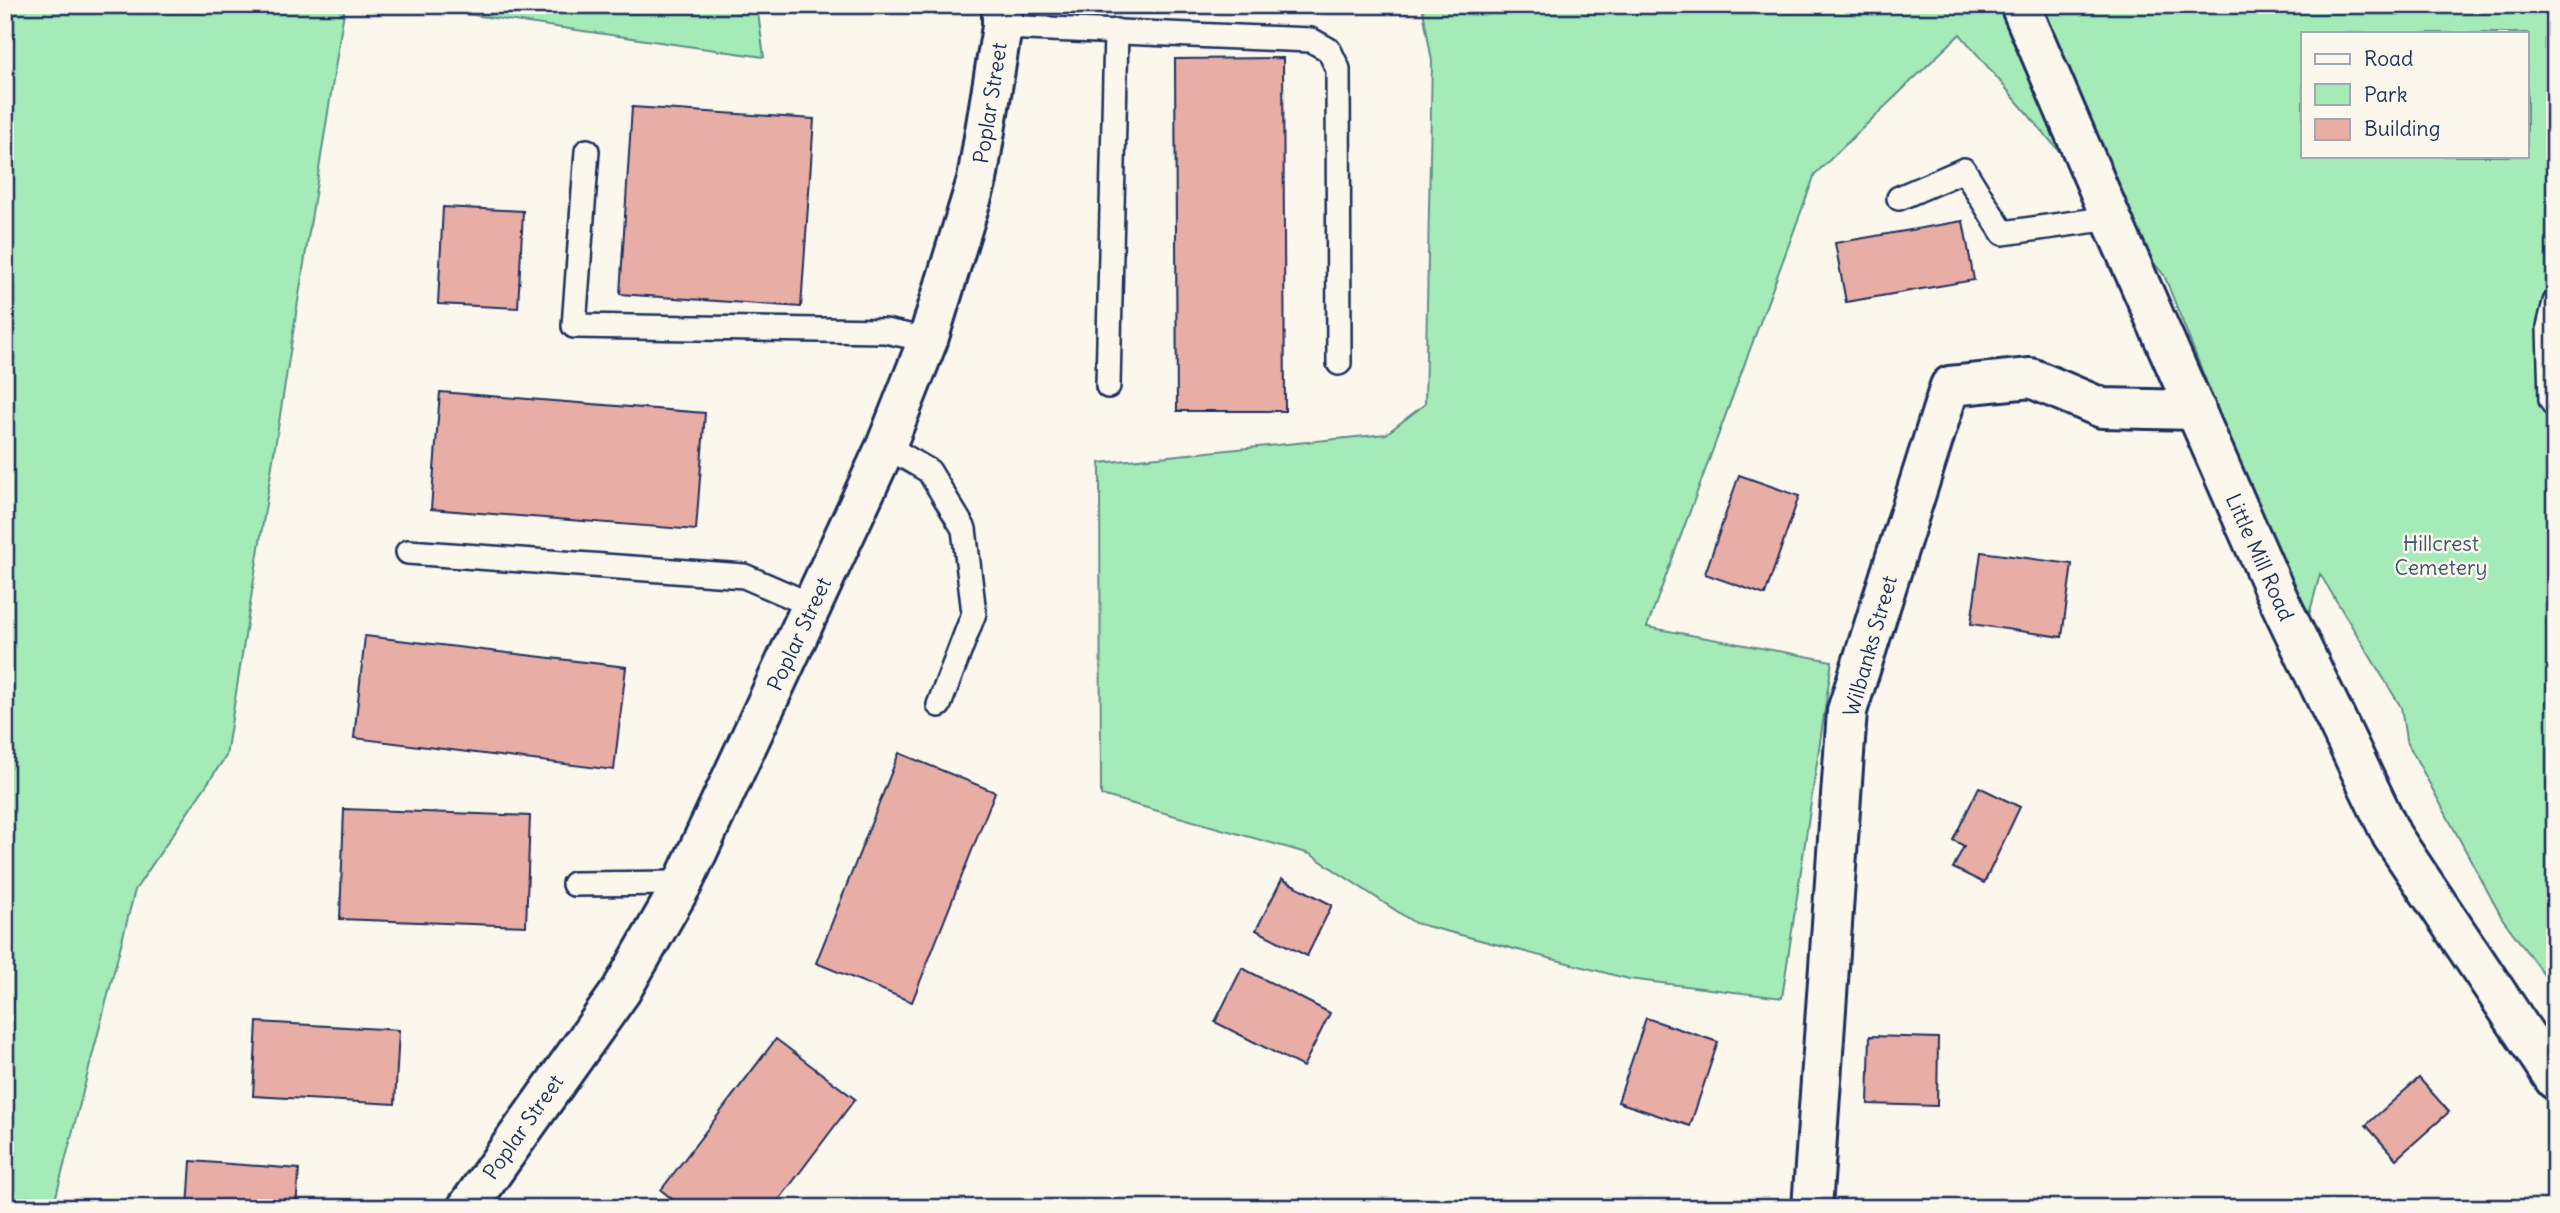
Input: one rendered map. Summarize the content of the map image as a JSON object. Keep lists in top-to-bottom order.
{
  "streets": {
    "street": ["Poplar Street", "Little Mill Road", "Wilbanks Street"]
  },
  "crossings": [
    ["Little Mill Road", "Wilbanks Street"]
  ],
  "parks": ["Hillcrest Cemetery"],
  "legend": ["Road", "Park", "Building"]
}
